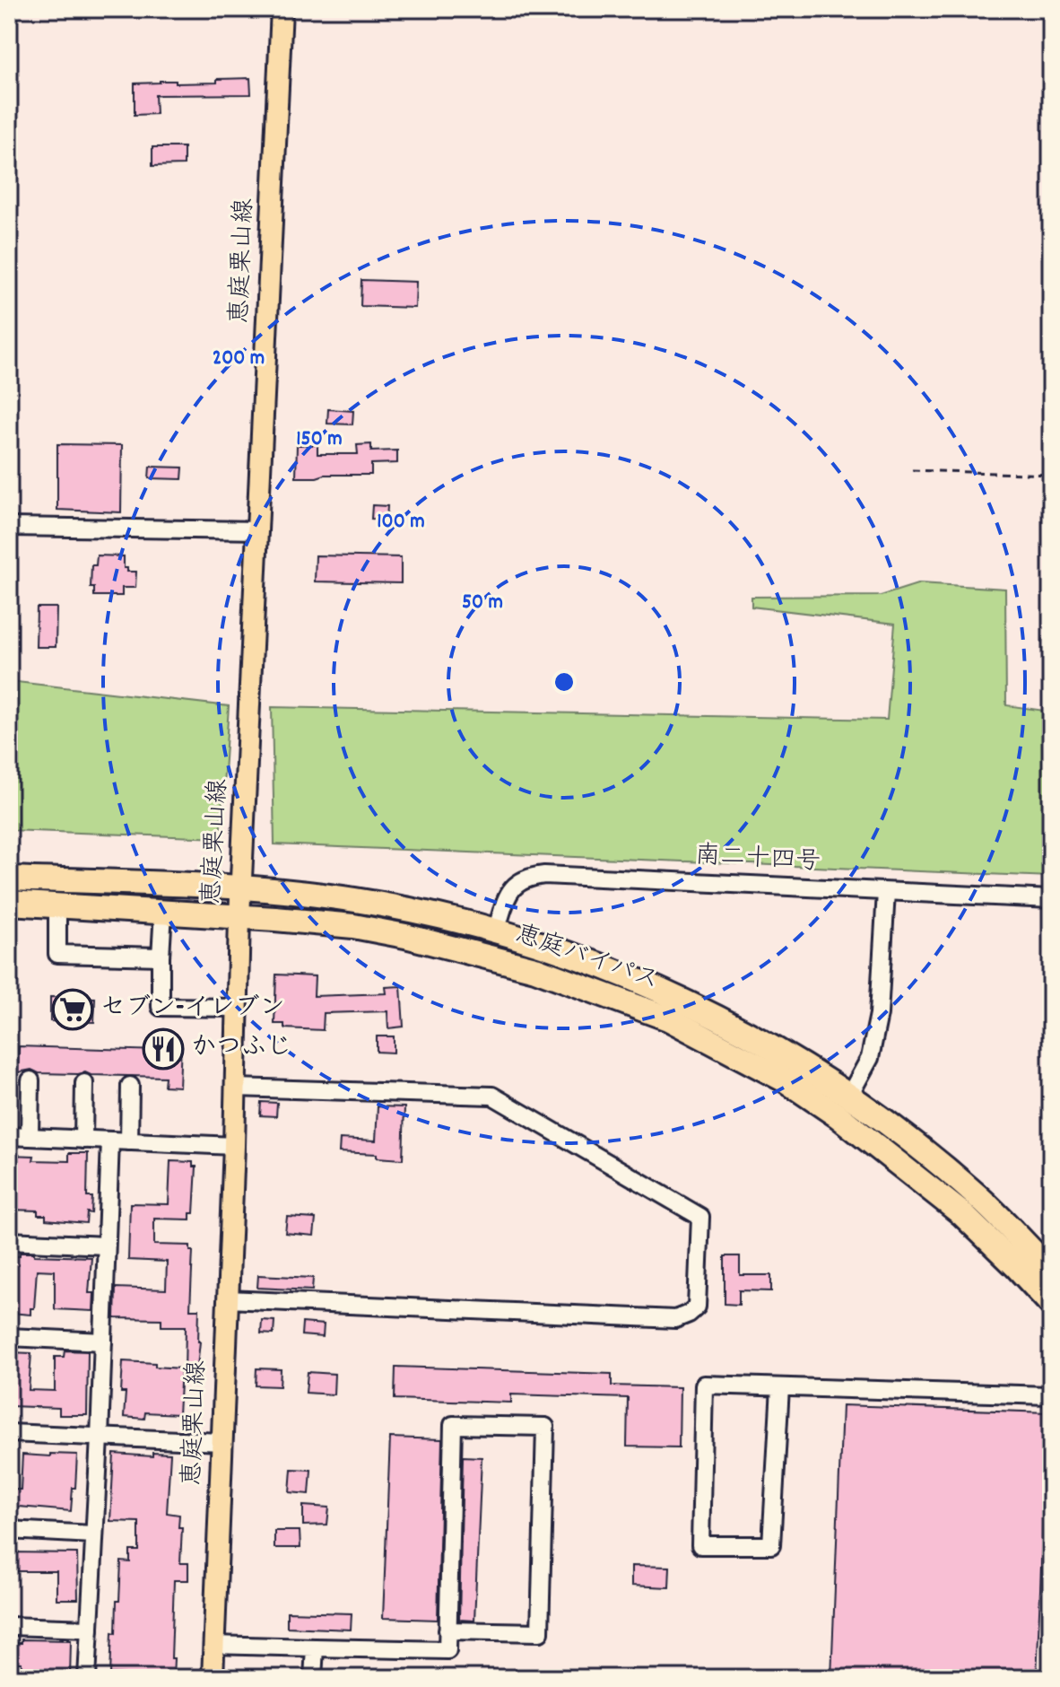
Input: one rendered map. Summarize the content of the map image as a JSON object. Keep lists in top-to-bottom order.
{
  "streets": {
    "highway": ["恵庭バイパス"],
    "main road": ["恵庭栗山線"],
    "street": ["南二十四号"]
  },
  "crossings": [
    ["恵庭栗山線", "恵庭バイパス"],
    ["南二十四号", "恵庭バイパス"]
  ],
  "places": {
    "supermarket": ["セブン-イレブン"],
    "restaurant": ["かつふじ"]
  },
  "rings": [
    "200 m",
    "150 m",
    "100 m",
    "50 m"
  ]
}
